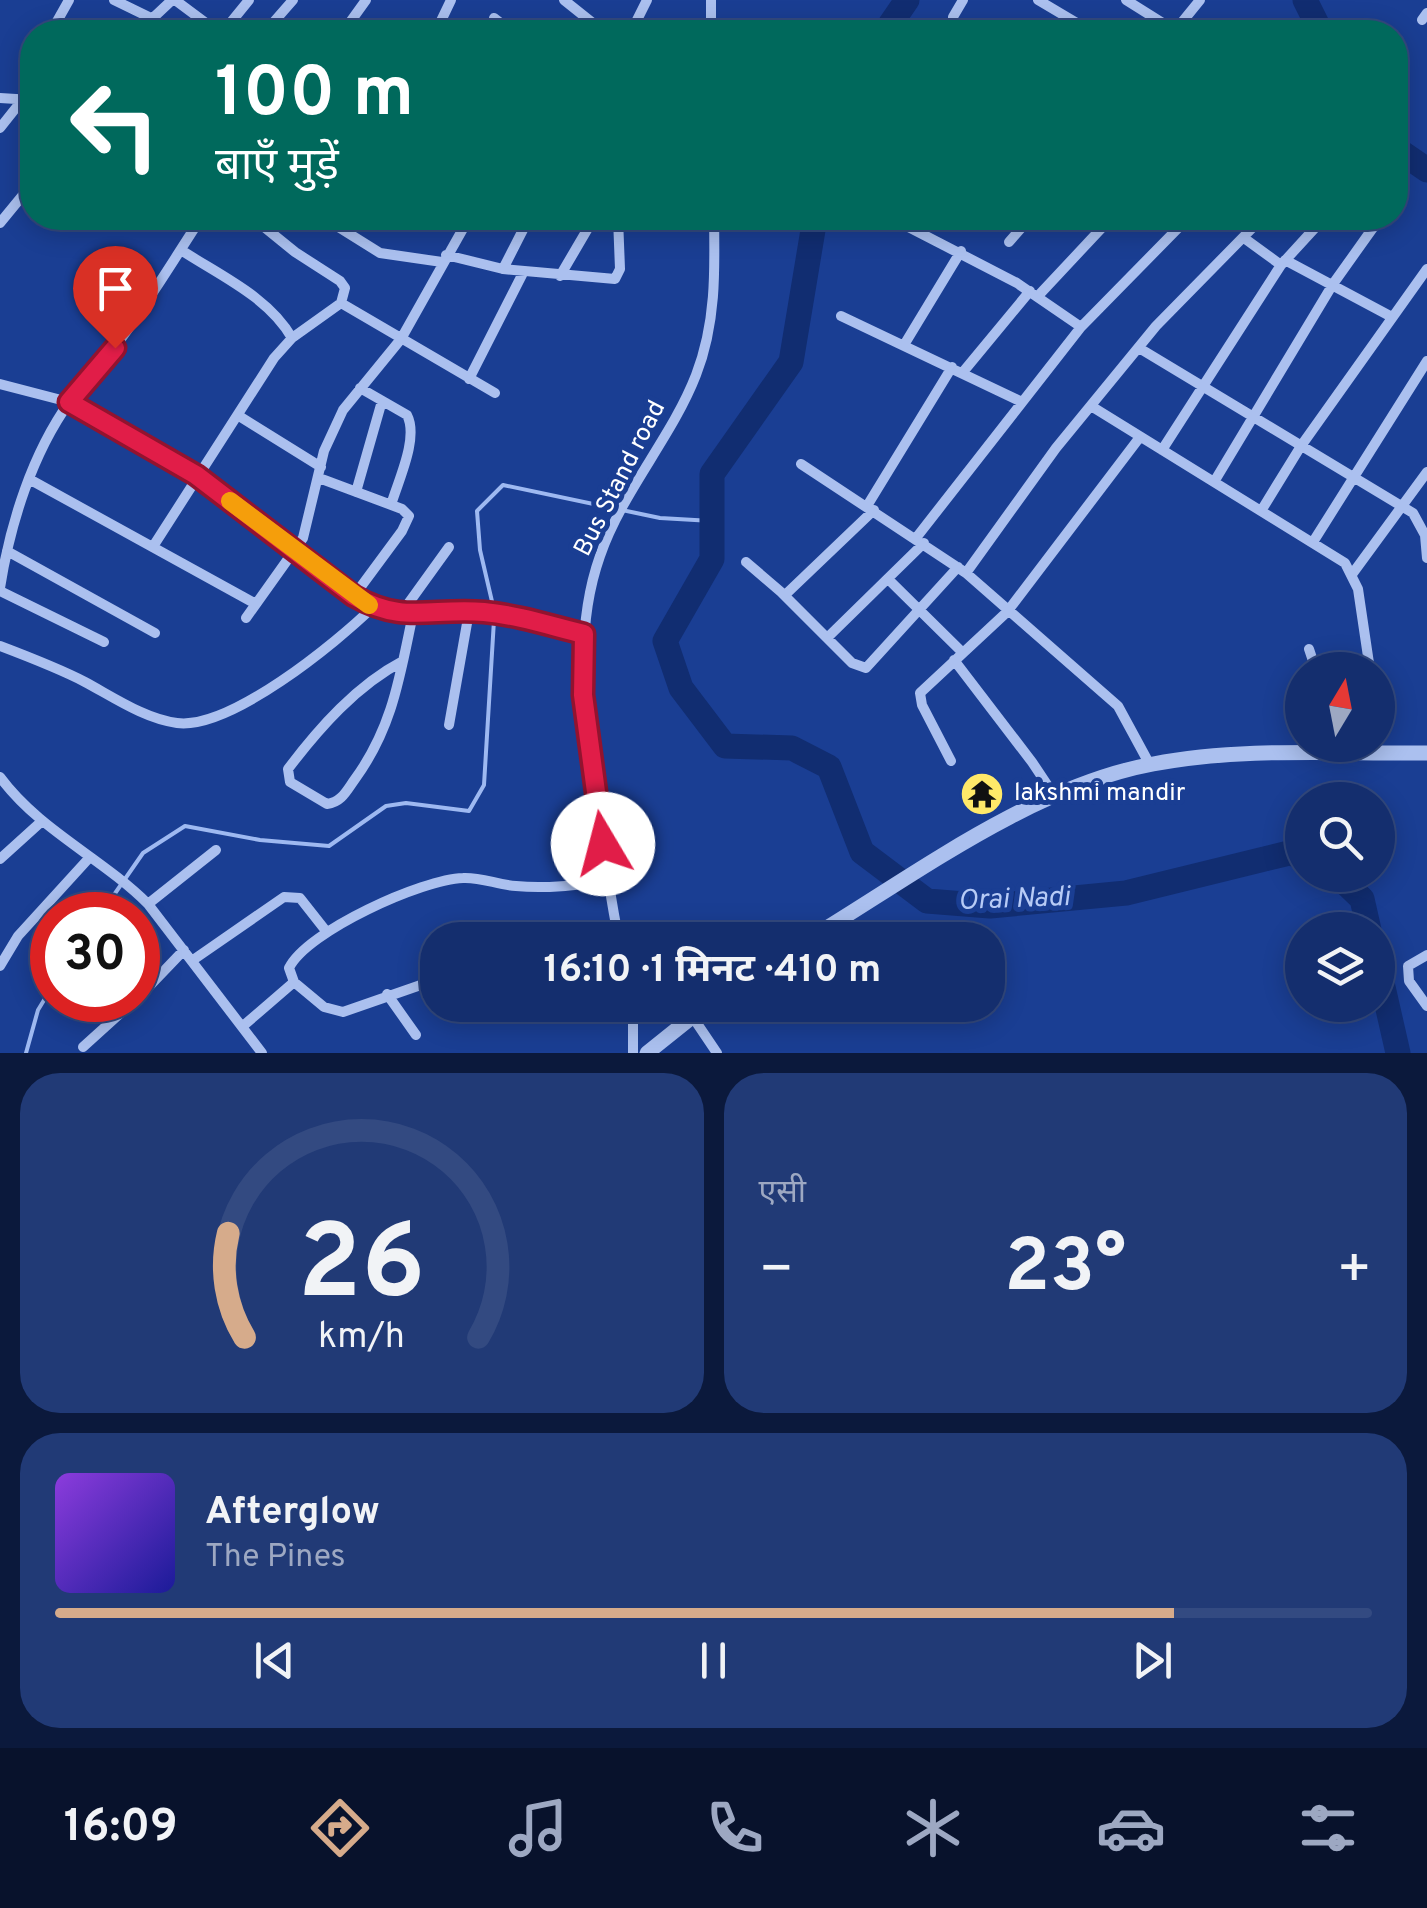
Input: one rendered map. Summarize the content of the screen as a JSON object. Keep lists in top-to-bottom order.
{
  "streets": {
    "street": ["Bus Stand road"]
  },
  "water": ["Orai Nadi"],
  "places": {
    "temple": ["lakshmi mandir"]
  },
  "north": "top",
  "page": {
    "turn": ["100 m", "बाएँ मुड़ें"],
    "limit": "30",
    "trip": "16:10 · 1 मिनट · 410 m",
    "tile": "एसी",
    "heat": ["−", "23°", "+"],
    "song": ["Afterglow", "The Pines"],
    "tabs": "16:09",
    "gauge": ["26", "km/h"]
  }
}
